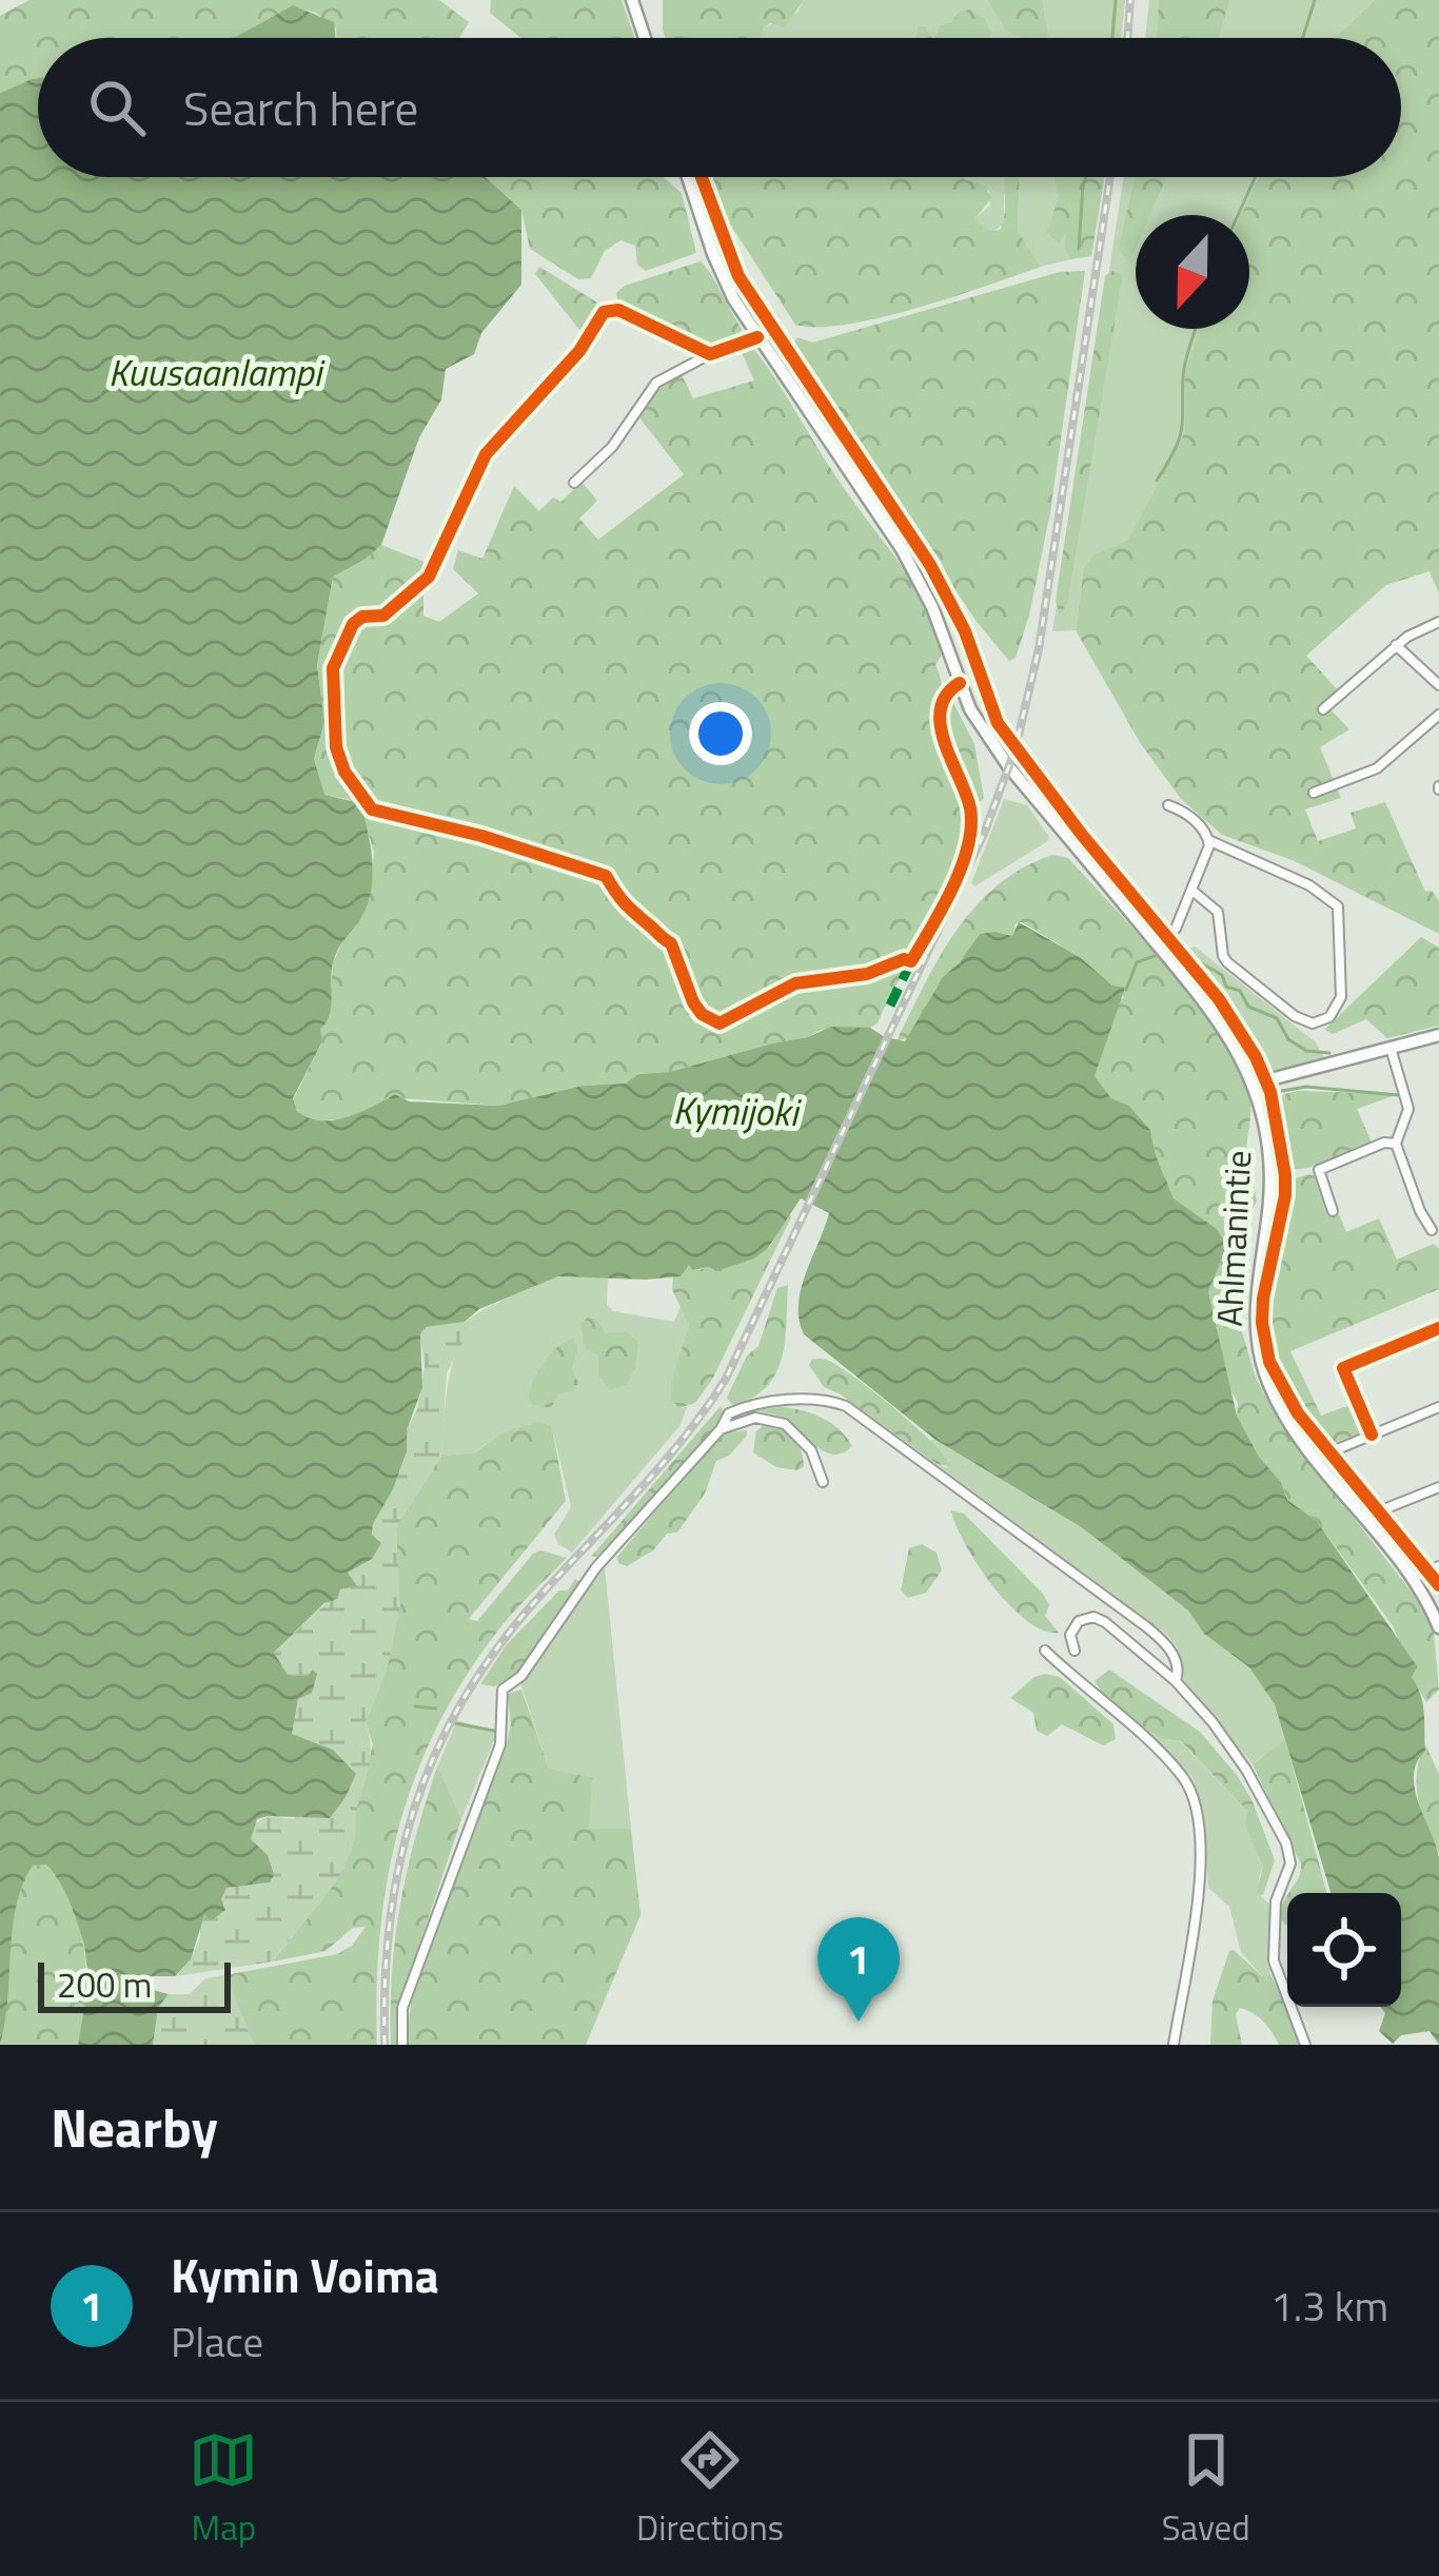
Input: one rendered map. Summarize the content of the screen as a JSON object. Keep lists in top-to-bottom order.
{
  "streets": {
    "street": ["Ahlmanintie"]
  },
  "water": ["Kuusaanlampi", "Kymijoki"],
  "scale_bar": "200 m",
  "north": "bottom",
  "page": {
    "search": "Search here",
    "pins": "1",
    "scale": "200 m",
    "heading": "Nearby",
    "list": [
      {
        "mark": "1",
        "name": "Kymin Voima",
        "note": "Place",
        "value": "1.3 km"
      }
    ],
    "nav": ["Map", "Directions", "Saved"]
  }
}
